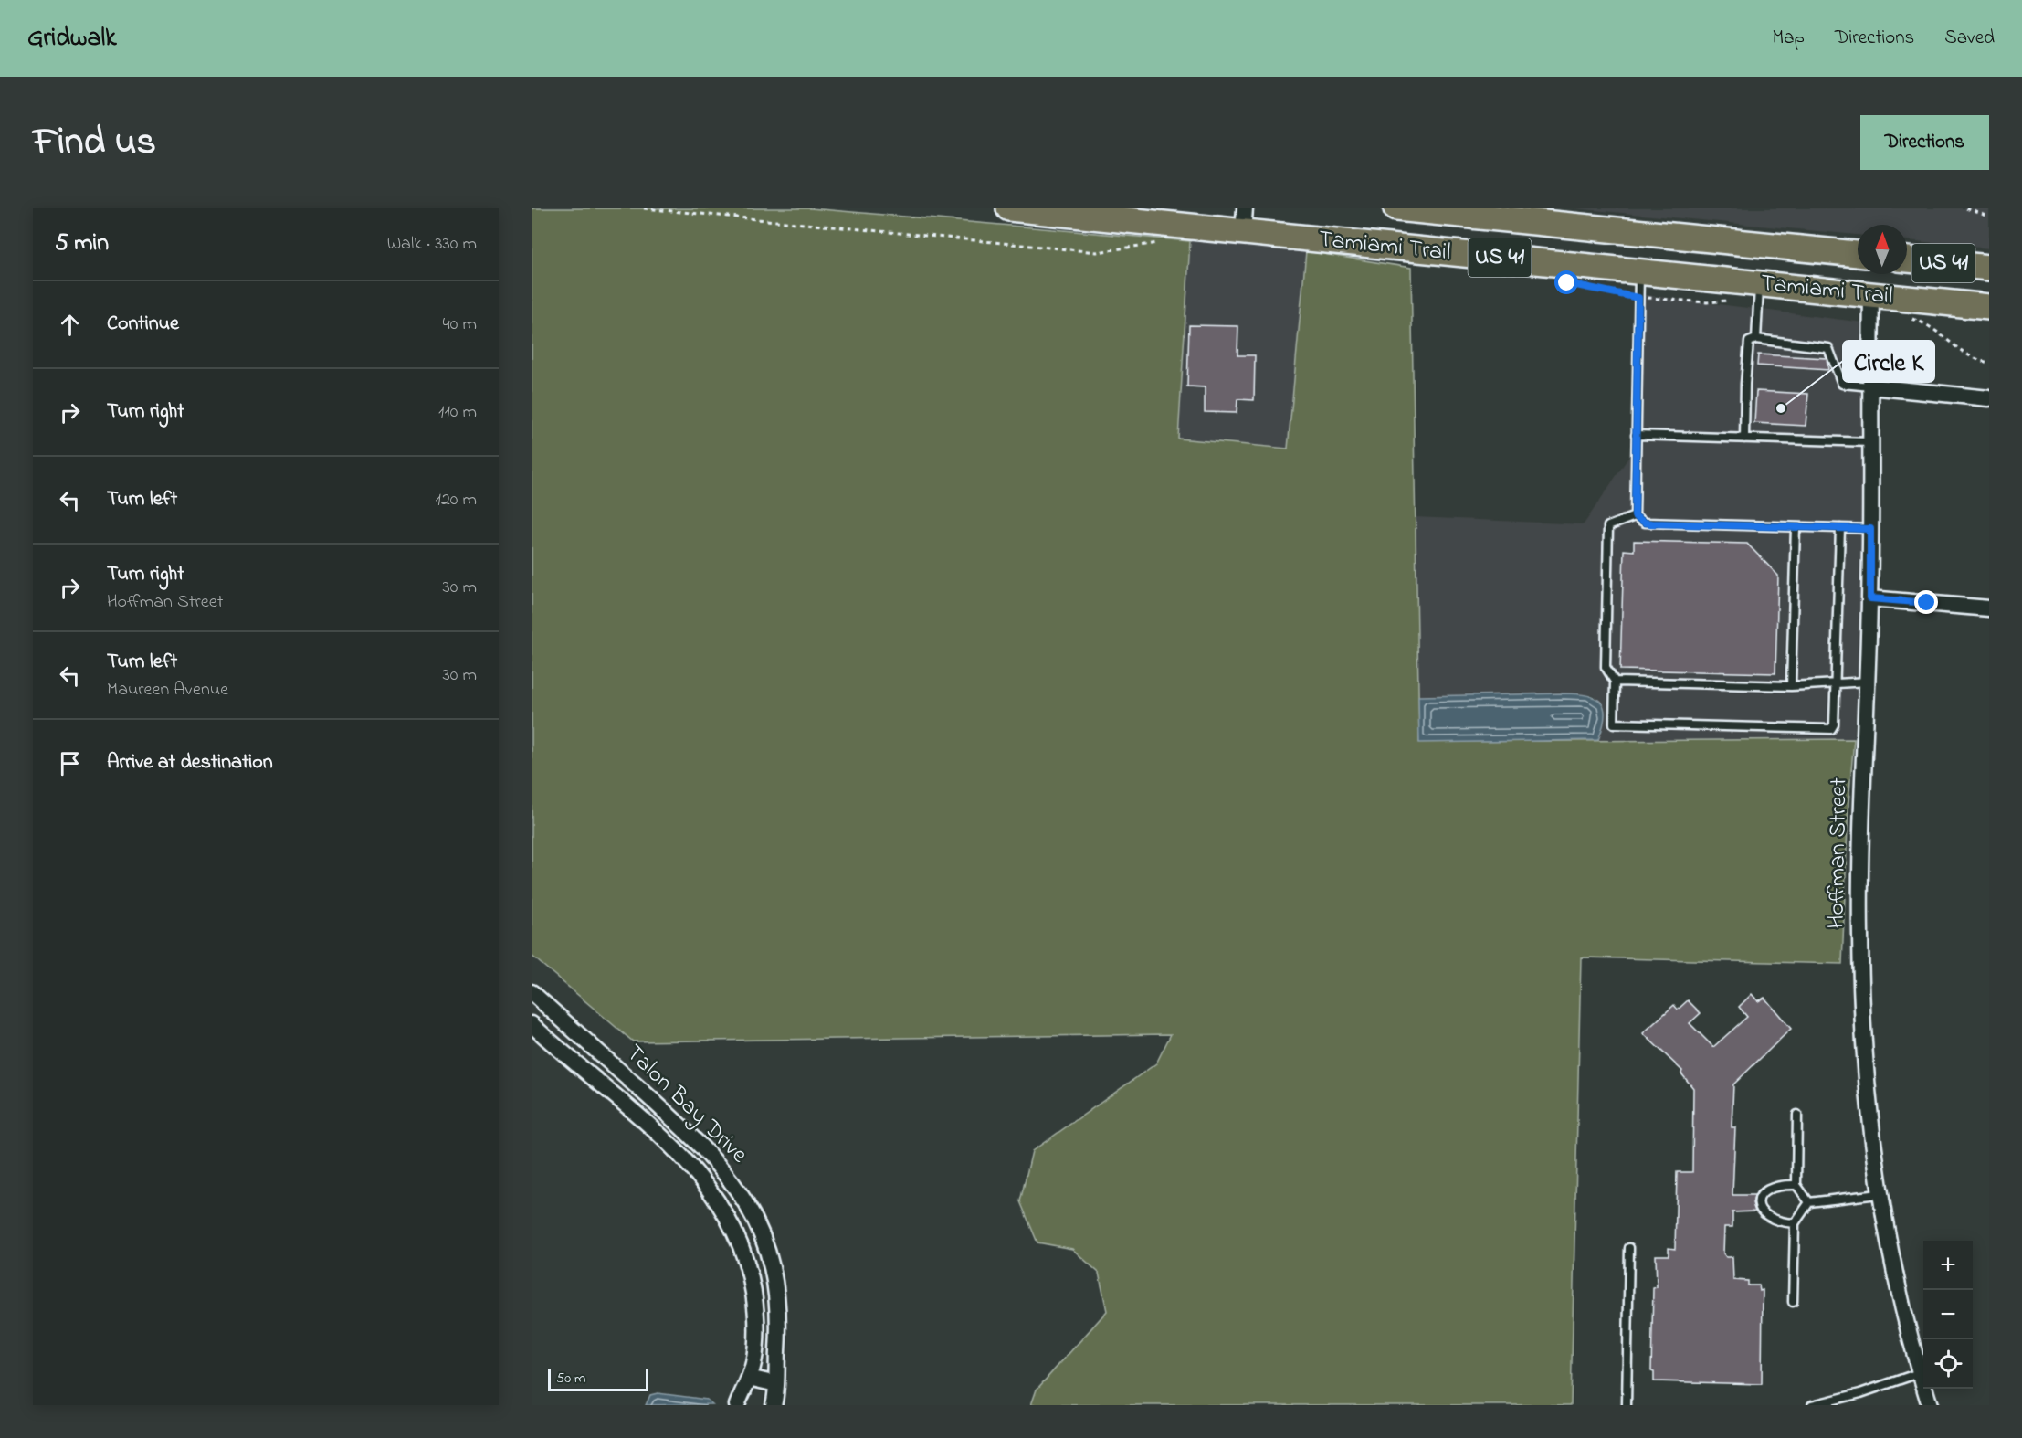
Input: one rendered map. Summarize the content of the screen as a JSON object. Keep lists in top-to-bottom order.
{
  "streets": {
    "main road": ["Tamiami Trail", "US 41"],
    "street": ["Hoffman Street", "Talon Bay Drive"]
  },
  "crossings": [
    ["Tamiami Trail", "Hoffman Street"]
  ],
  "places": ["Circle K"],
  "scale_bar": "50 m",
  "north": "top",
  "page": {
    "header": "Gridwalk",
    "nav": ["Map", "Directions", "Saved"],
    "title": "Find us",
    "buttons": "Directions",
    "heading": ["5 min", "Walk · 330 m"],
    "list": [
      ["Continue", "40 m"],
      ["Turn right", "110 m"],
      ["Turn left", "120 m"],
      ["Turn right", "Hoffman Street", "30 m"],
      ["Turn left", "Maureen Avenue", "30 m"],
      "Arrive at destination"
    ],
    "map_buttons": ["+", "−"],
    "scale": "50 m"
  }
}
